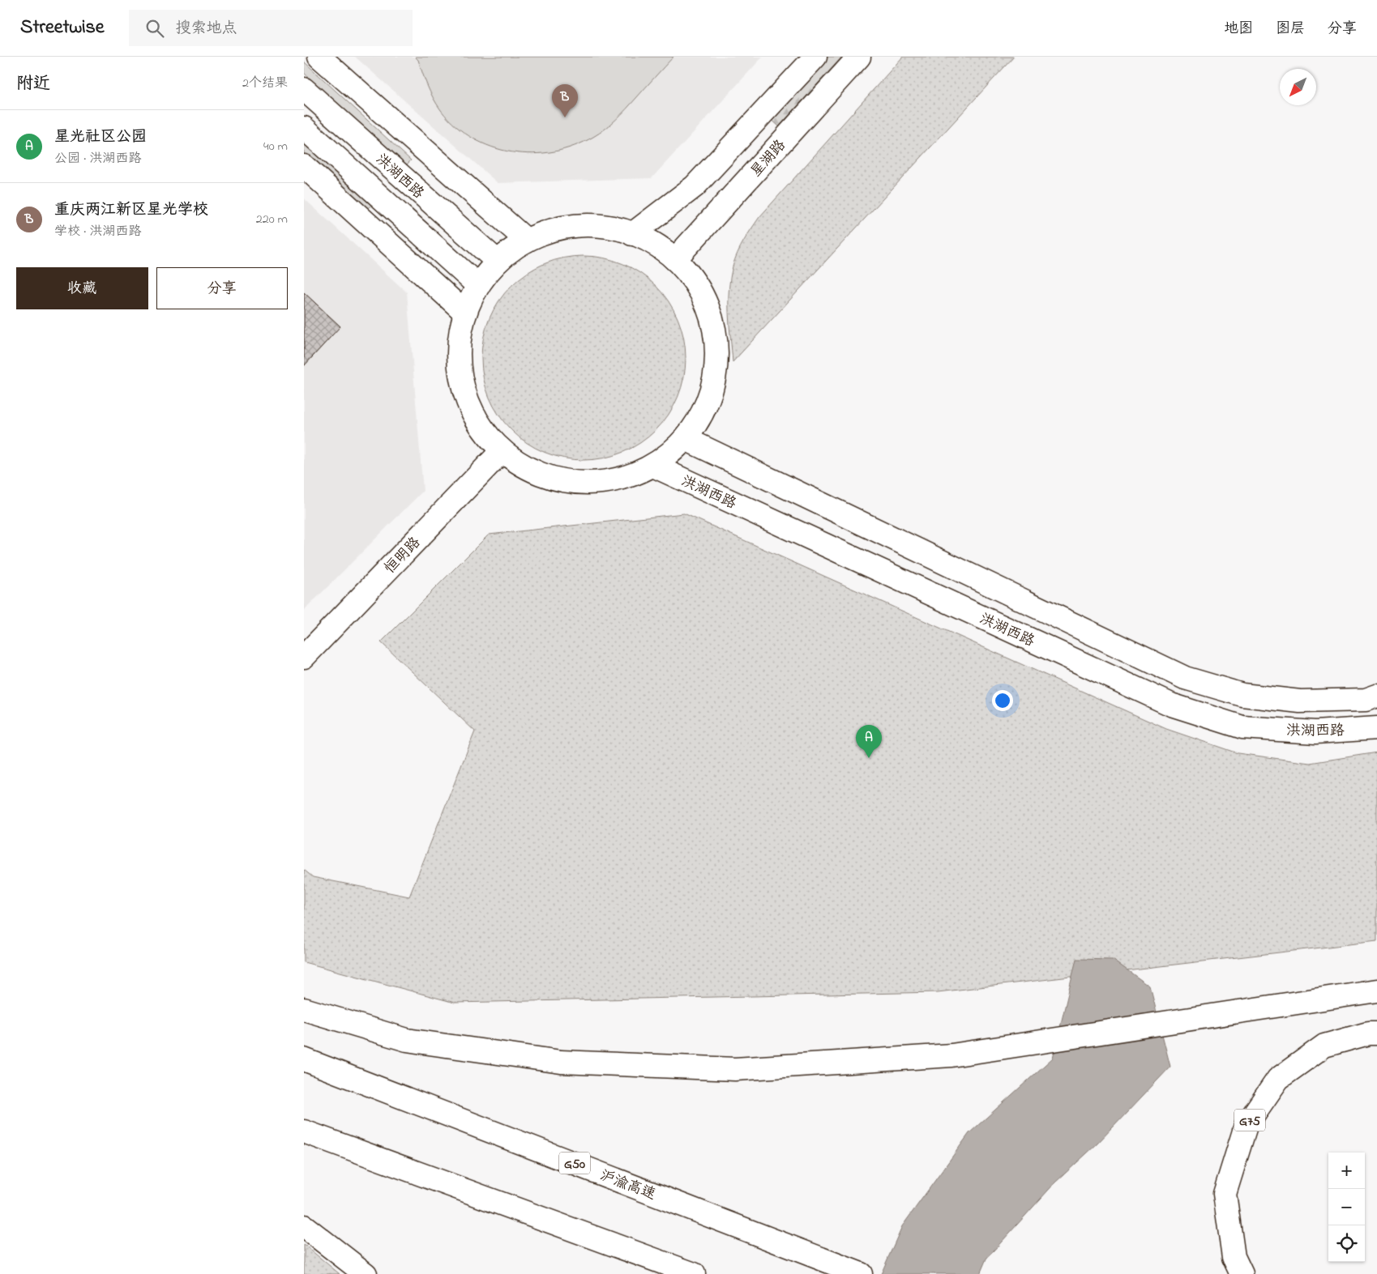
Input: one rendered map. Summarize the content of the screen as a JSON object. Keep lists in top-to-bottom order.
{
  "streets": {
    "main road": [
      "星湖路",
      "洪湖西路",
      "恒明路",
      "G75",
      "G50",
      "沪渝高速"
    ]
  },
  "north": "bottom left",
  "page": {
    "header": "Streetwise",
    "search": "搜索地点",
    "nav": ["地图", "图层", "分享"],
    "heading": ["附近", "2个结果"],
    "pins": ["B", "A"],
    "list": [
      {
        "mark": "A",
        "name": "星光社区公园",
        "note": "公园 · 洪湖西路",
        "value": "40 m"
      },
      {
        "mark": "B",
        "name": "重庆两江新区星光学校",
        "note": "学校 · 洪湖西路",
        "value": "220 m"
      }
    ],
    "buttons": ["收藏", "分享"],
    "map_buttons": ["+", "−"]
  }
}
